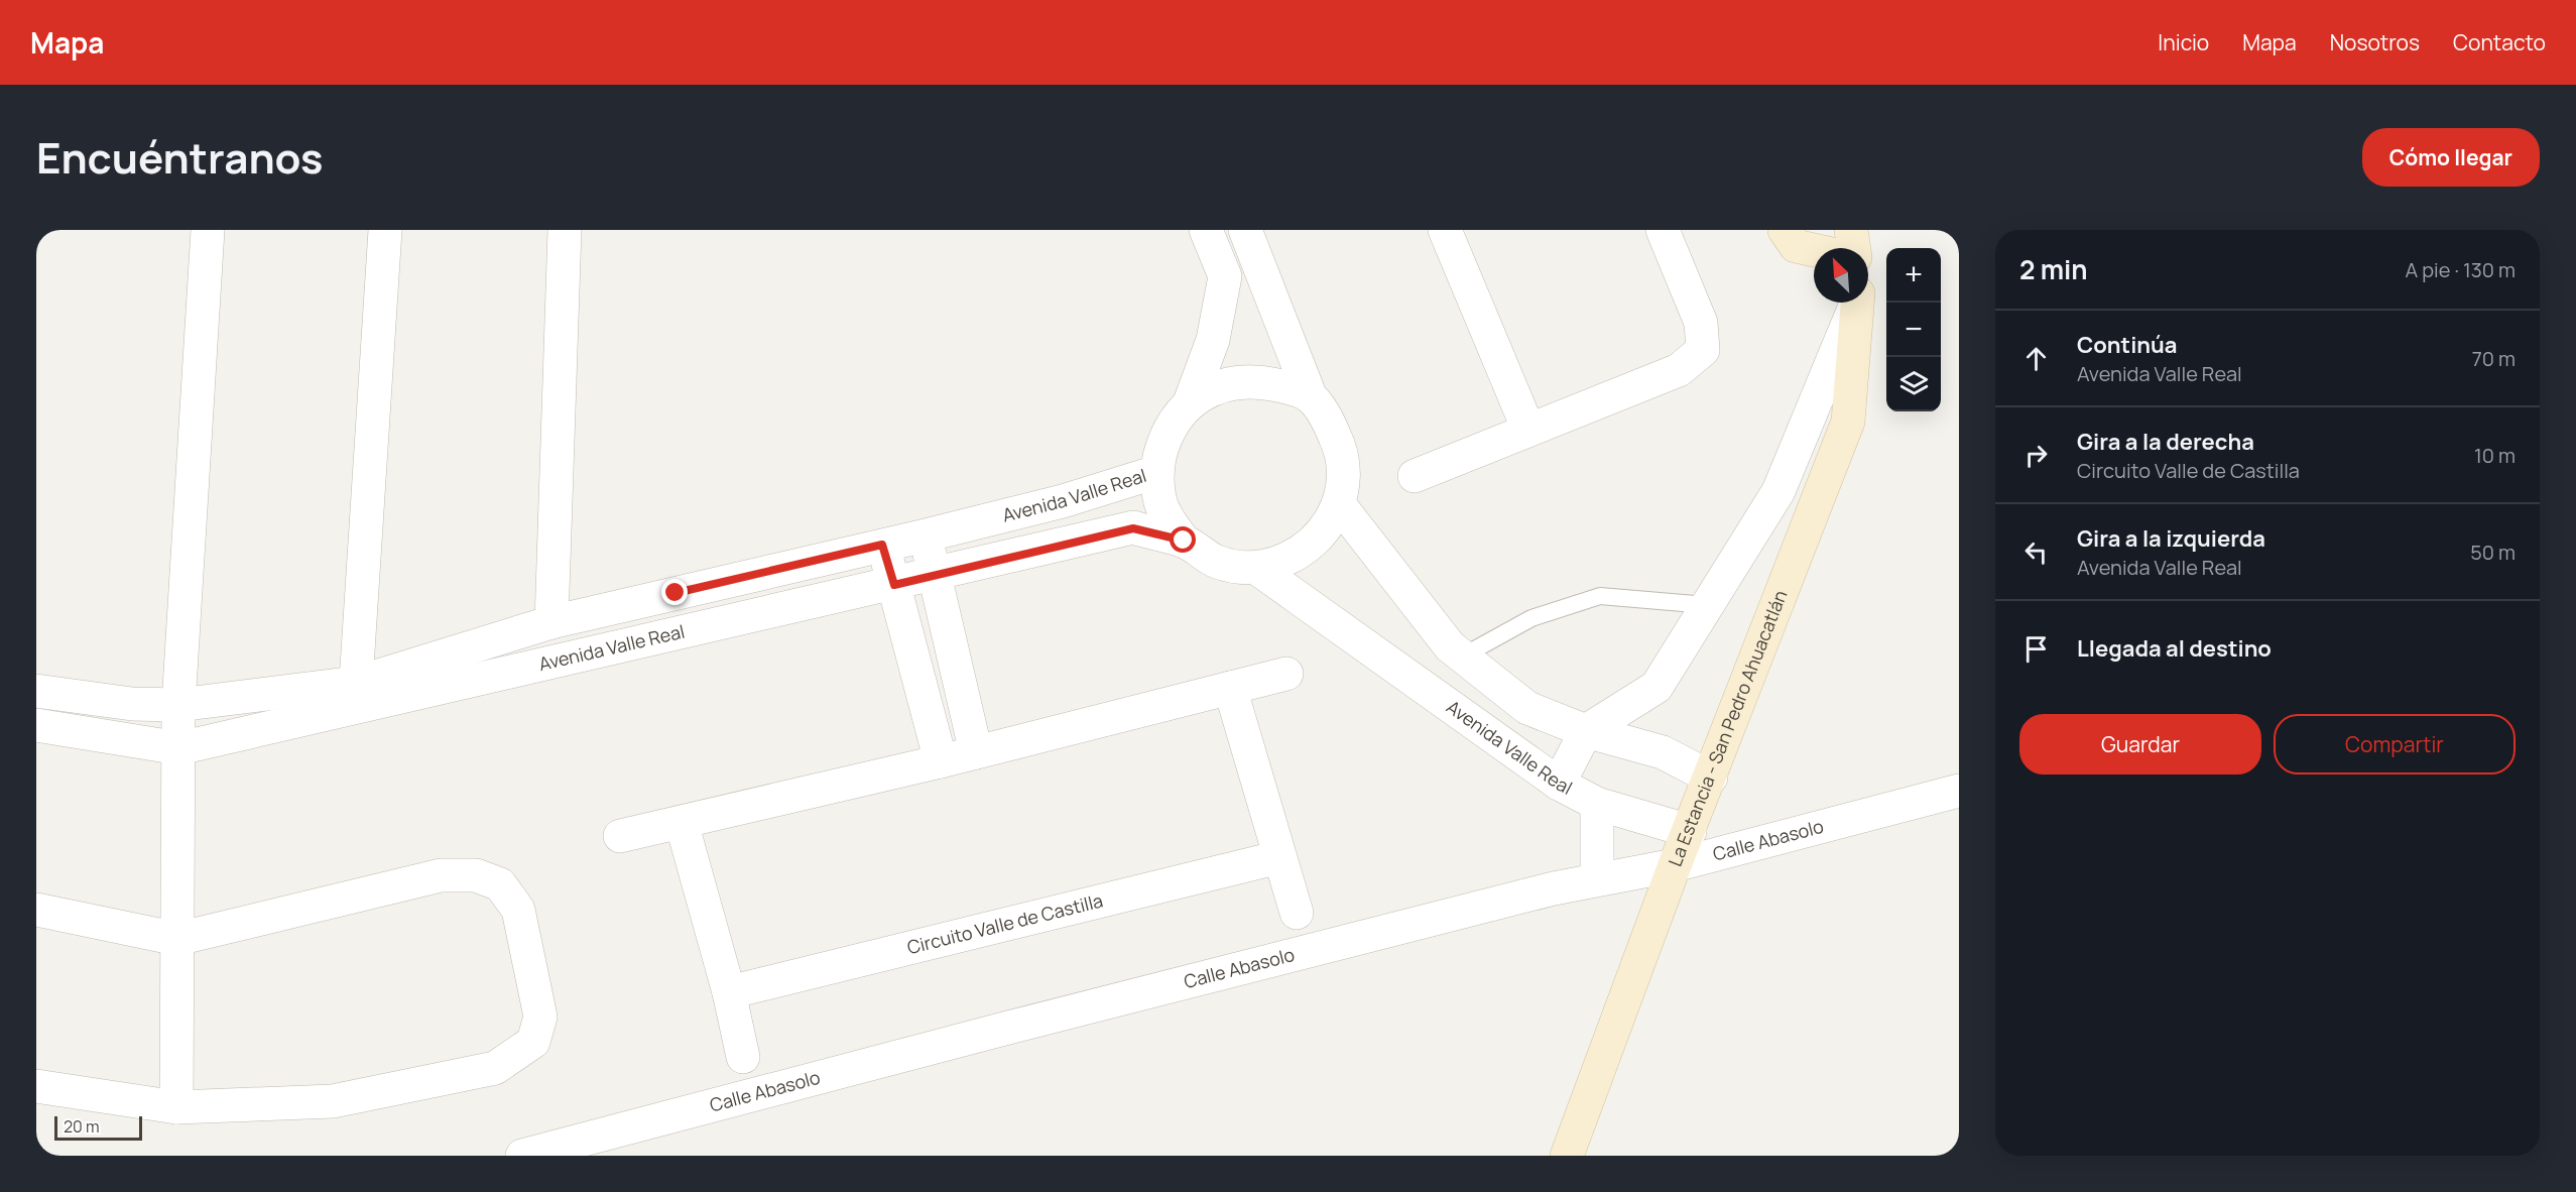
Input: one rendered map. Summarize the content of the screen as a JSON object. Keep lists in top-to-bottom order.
{
  "streets": {
    "main road": ["La Estancia - San Pedro Ahuacatlán"],
    "street": ["Avenida Valle Real", "Calle Abasolo", "Circuito Valle de Castilla"]
  },
  "crossings": [
    ["Avenida Valle Real", "La Estancia - San Pedro Ahuacatlán"],
    ["La Estancia - San Pedro Ahuacatlán", "Calle Abasolo"]
  ],
  "scale_bar": "20 m",
  "north": "top left",
  "page": {
    "header": "Mapa",
    "nav": [
      "Inicio",
      "Mapa",
      "Nosotros",
      "Contacto"
    ],
    "title": "Encuéntranos",
    "buttons": [
      "Cómo llegar",
      ["Guardar", "Compartir"]
    ],
    "heading": ["2 min", "A pie · 130 m"],
    "map_buttons": ["+", "−"],
    "list": [
      ["Continúa", "Avenida Valle Real", "70 m"],
      ["Gira a la derecha", "Circuito Valle de Castilla", "10 m"],
      ["Gira a la izquierda", "Avenida Valle Real", "50 m"],
      "Llegada al destino"
    ],
    "scale": "20 m"
  }
}
